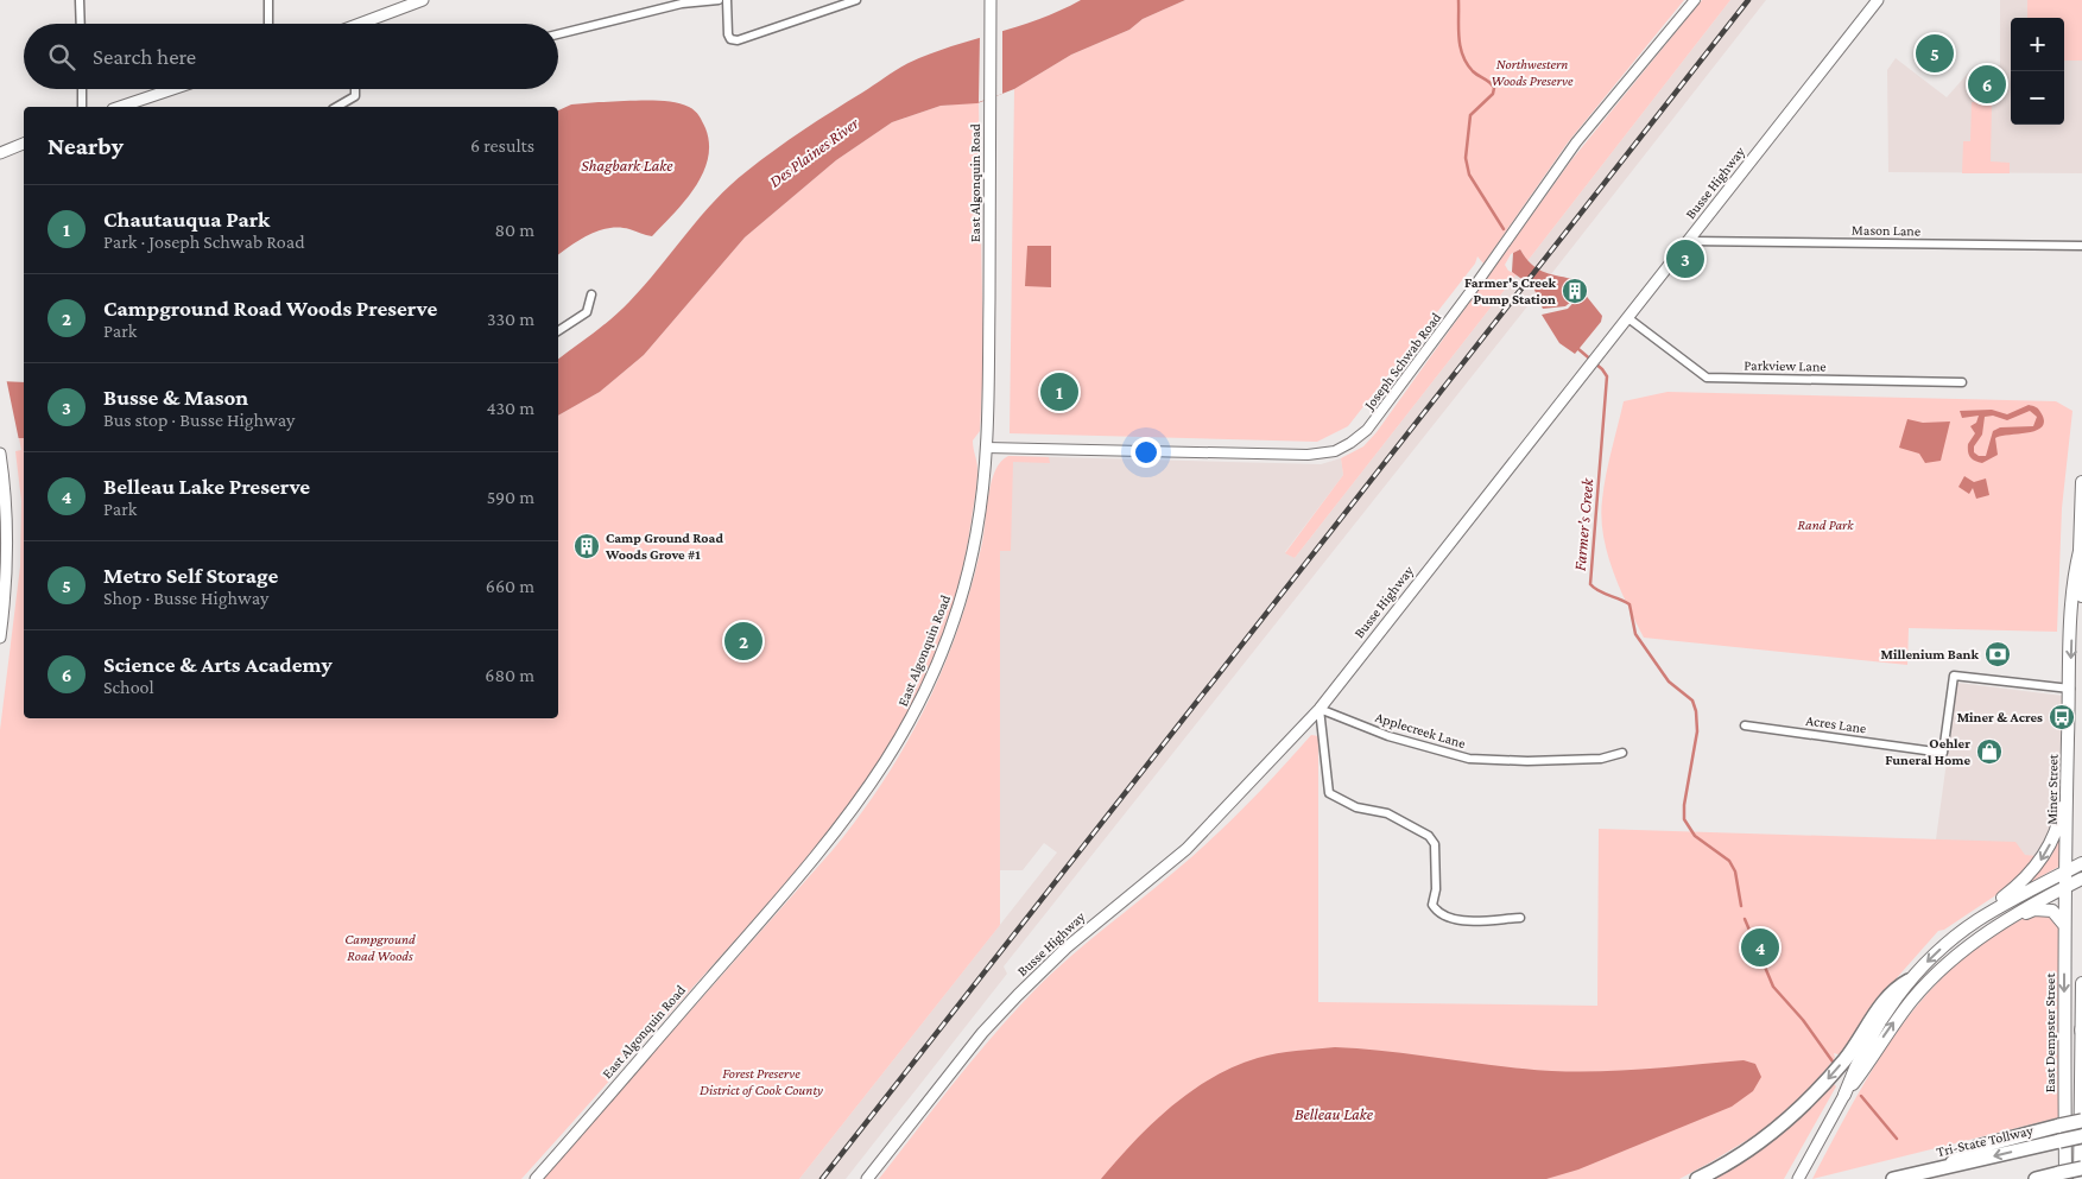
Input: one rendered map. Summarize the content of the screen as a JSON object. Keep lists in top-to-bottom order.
{
  "streets": {
    "highway": ["Tri-State Tollway"],
    "main road": [
      "East Algonquin Road",
      "Busse Highway",
      "Miner Street",
      "East Dempster Street"
    ],
    "street": [
      "Mason Lane",
      "Joseph Schwab Road",
      "Parkview Lane",
      "Acres Lane",
      "Applecreek Lane"
    ]
  },
  "crossings": [
    ["East Algonquin Road", "Joseph Schwab Road"],
    ["Busse Highway", "Mason Lane"],
    ["Busse Highway", "Parkview Lane"],
    ["Busse Highway", "Applecreek Lane"],
    ["Acres Lane", "Miner Street"],
    ["Miner Street", "East Dempster Street"]
  ],
  "water": [
    "Des Plaines River",
    "Shagbark Lake",
    "Farmer's Creek",
    "Belleau Lake"
  ],
  "parks": [
    "Northwestern Woods Preserve",
    "Rand Park",
    "Campground Road Woods",
    "Forest Preserve District of Cook County"
  ],
  "places": {
    "building": ["Farmer's Creek Pump Station", "Camp Ground Road Woods Grove #1"],
    "bank": ["Millenium Bank"],
    "bus stop": ["Miner & Acres"],
    "shop": ["Oehler Funeral Home"]
  },
  "page": {
    "map_buttons": ["+", "−"],
    "search": "Search here",
    "pins": [
      "5",
      "6",
      "3",
      "1",
      "2",
      "4"
    ],
    "heading": ["Nearby", "6 results"],
    "list": [
      {
        "mark": "1",
        "name": "Chautauqua Park",
        "note": "Park · Joseph Schwab Road",
        "value": "80 m"
      },
      {
        "mark": "2",
        "name": "Campground Road Woods Preserve",
        "note": "Park",
        "value": "330 m"
      },
      {
        "mark": "3",
        "name": "Busse & Mason",
        "note": "Bus stop · Busse Highway",
        "value": "430 m"
      },
      {
        "mark": "4",
        "name": "Belleau Lake Preserve",
        "note": "Park",
        "value": "590 m"
      },
      {
        "mark": "5",
        "name": "Metro Self Storage",
        "note": "Shop · Busse Highway",
        "value": "660 m"
      },
      {
        "mark": "6",
        "name": "Science & Arts Academy",
        "note": "School",
        "value": "680 m"
      }
    ]
  }
}
